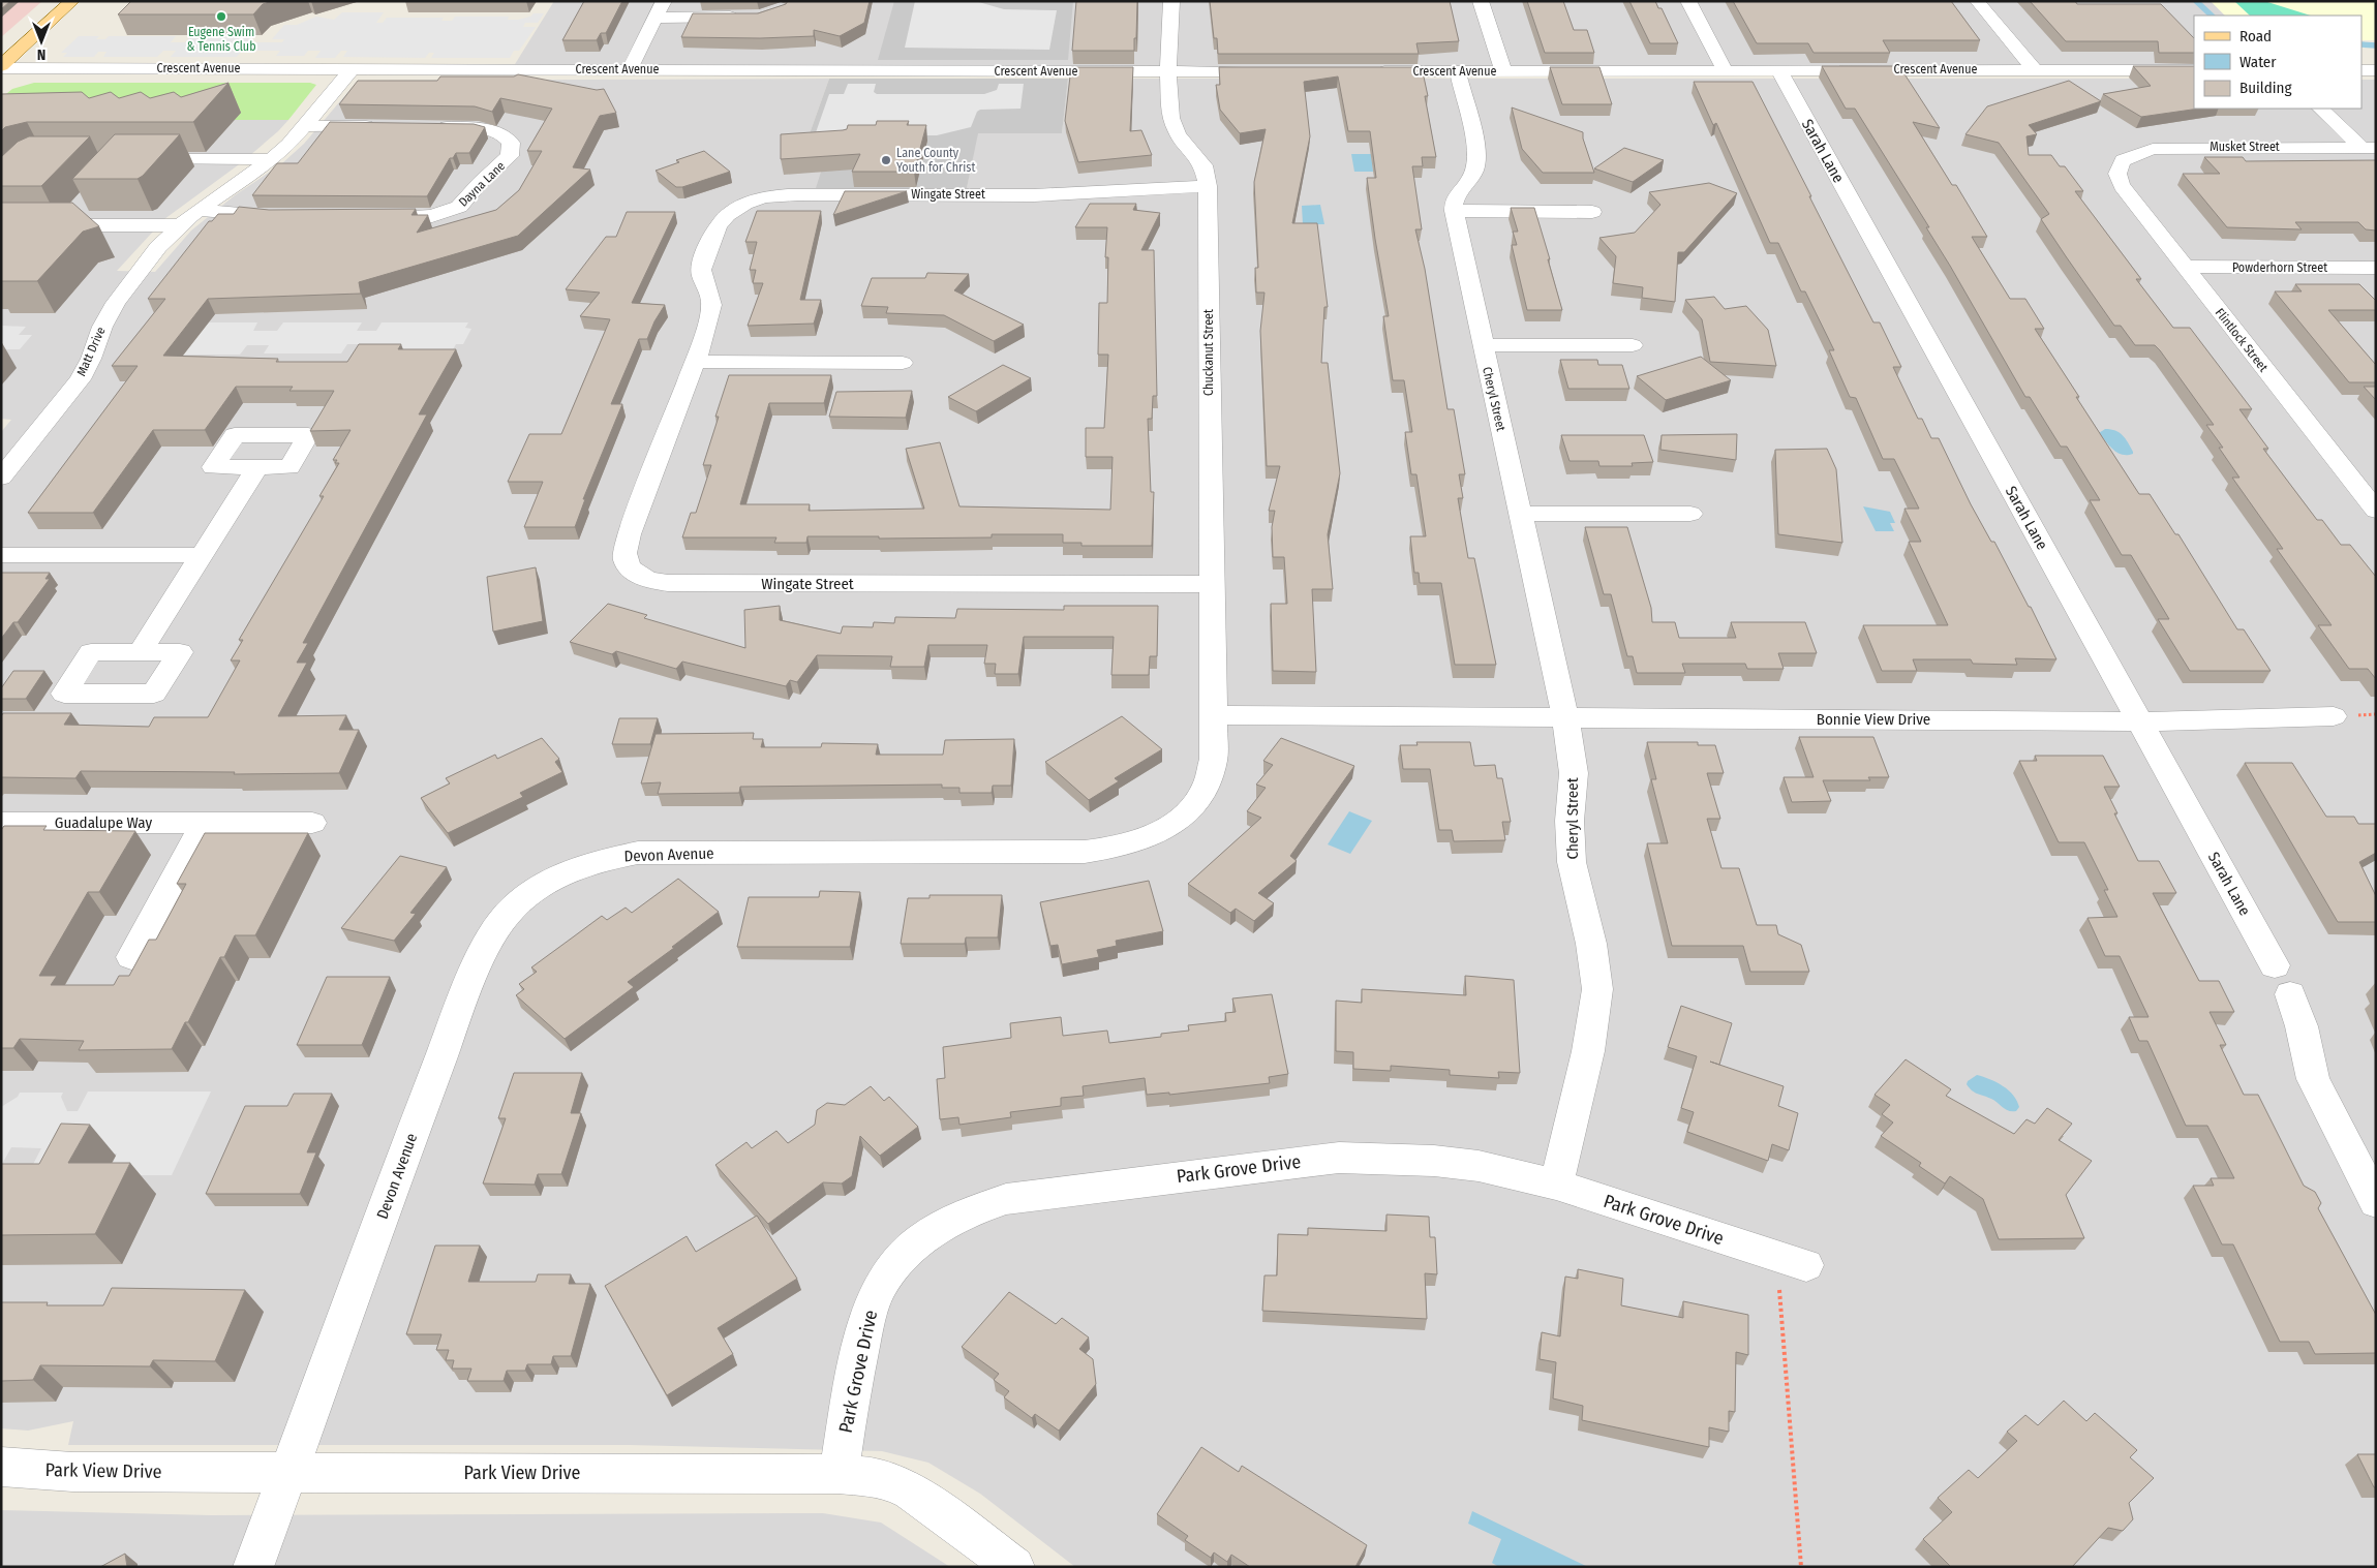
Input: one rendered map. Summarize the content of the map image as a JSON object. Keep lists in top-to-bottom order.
{
  "streets": {
    "street": [
      "Crescent Avenue",
      "Musket Street",
      "Sarah Lane",
      "Dayna Lane",
      "Wingate Street",
      "Powderhorn Street",
      "Flintlock Street",
      "Matt Drive",
      "Chuckanut Street",
      "Cheryl Street",
      "Bonnie View Drive",
      "Guadalupe Way",
      "Devon Avenue",
      "Park Grove Drive",
      "Park View Drive"
    ]
  },
  "crossings": [
    ["Crescent Avenue", "Sarah Lane"],
    ["Crescent Avenue", "Matt Drive"],
    ["Crescent Avenue", "Chuckanut Street"],
    ["Musket Street", "Flintlock Street"],
    ["Sarah Lane", "Bonnie View Drive"],
    ["Wingate Street", "Chuckanut Street"],
    ["Powderhorn Street", "Flintlock Street"],
    ["Chuckanut Street", "Bonnie View Drive"],
    ["Chuckanut Street", "Devon Avenue"],
    ["Cheryl Street", "Bonnie View Drive"],
    ["Cheryl Street", "Park Grove Drive"],
    ["Bonnie View Drive", "Devon Avenue"],
    ["Devon Avenue", "Park View Drive"],
    ["Park Grove Drive", "Park View Drive"]
  ],
  "places": ["Eugene Swim & Tennis Club", "Lane County Youth for Christ"],
  "legend": ["Road", "Water", "Building"],
  "north": "bottom"
}
